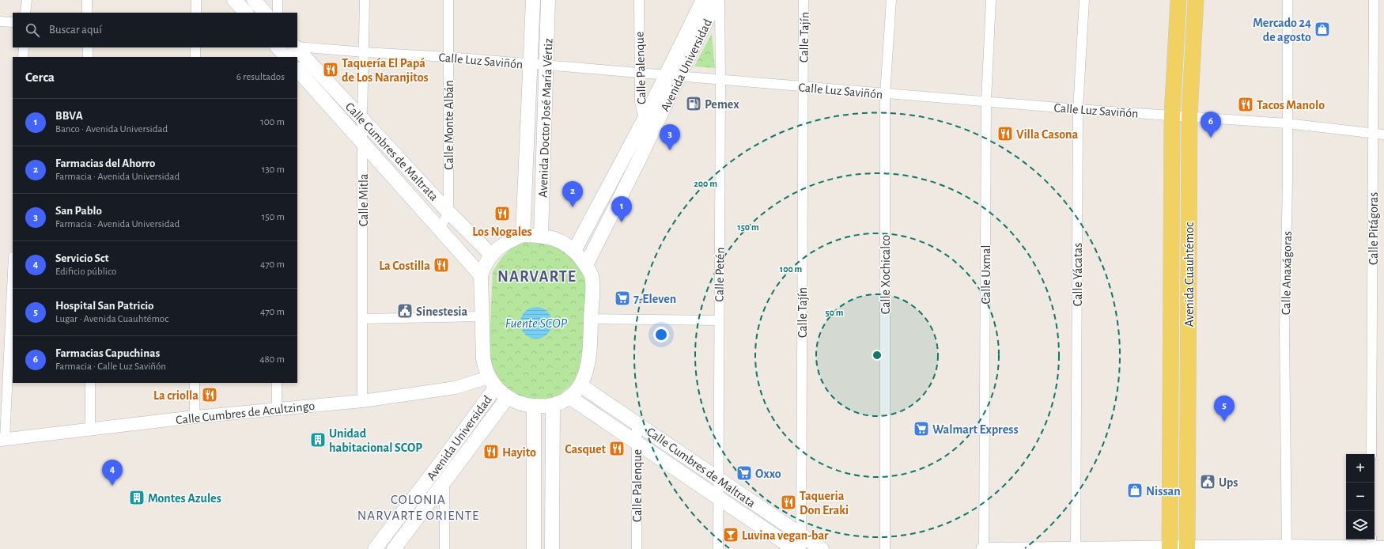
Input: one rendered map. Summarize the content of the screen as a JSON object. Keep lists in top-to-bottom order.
{
  "streets": {
    "main road": [
      "Avenida Universidad",
      "Avenida Doctor José María Vértiz",
      "Calle Cumbres de Maltrata",
      "Avenida Cuauhtémoc"
    ],
    "street": [
      "Calle Tajín",
      "Calle Luz Saviñón",
      "Calle Palenque",
      "Calle Monte Albán",
      "Calle Mitla",
      "Calle Pitágoras",
      "Calle Anaxágoras",
      "Calle Petén",
      "Calle Xochicalco",
      "Calle Uxmal",
      "Calle Yácatas",
      "Calle Cumbres de Acultzingo"
    ]
  },
  "crossings": [
    ["Calle Tajín", "Calle Luz Saviñón"],
    ["Calle Tajín", "Calle Cumbres de Maltrata"],
    ["Calle Luz Saviñón", "Avenida Universidad"],
    ["Calle Luz Saviñón", "Calle Palenque"],
    ["Calle Luz Saviñón", "Avenida Doctor José María Vértiz"],
    ["Calle Luz Saviñón", "Calle Monte Albán"],
    ["Calle Luz Saviñón", "Calle Mitla"],
    ["Calle Luz Saviñón", "Calle Pitágoras"],
    ["Calle Luz Saviñón", "Calle Anaxágoras"],
    ["Calle Luz Saviñón", "Calle Petén"],
    ["Calle Luz Saviñón", "Calle Xochicalco"],
    ["Calle Luz Saviñón", "Calle Uxmal"],
    ["Calle Luz Saviñón", "Calle Yácatas"],
    ["Calle Luz Saviñón", "Avenida Cuauhtémoc"],
    ["Avenida Universidad", "Calle Palenque"],
    ["Avenida Universidad", "Calle Petén"],
    ["Avenida Universidad", "Calle Cumbres de Acultzingo"],
    ["Calle Palenque", "Calle Cumbres de Maltrata"],
    ["Calle Monte Albán", "Calle Cumbres de Maltrata"],
    ["Calle Cumbres de Maltrata", "Calle Mitla"],
    ["Calle Cumbres de Maltrata", "Calle Petén"],
    ["Calle Mitla", "Calle Cumbres de Acultzingo"]
  ],
  "districts": ["NARVARTE", "COLONIA NARVARTE ORIENTE"],
  "water": ["Fuente SCOP"],
  "places": {
    "shop": ["Mercado 24 de agosto", "Nissan"],
    "restaurant": [
      "Taquería El Papá de Los Naranjitos",
      "Tacos Manolo",
      "Villa Casona",
      "Los Nogales",
      "La Costilla",
      "La criolla",
      "Casquet",
      "Hayito",
      "Taqueria Don Eraki"
    ],
    "fuel station": ["Pemex"],
    "supermarket": ["7-Eleven", "Walmart Express", "Oxxo"],
    "public building": ["Sinestesia", "Ups"],
    "building": ["Unidad habitacional SCOP", "Montes Azules"],
    "bar": ["Luvina vegan-bar"]
  },
  "page": {
    "search": "Buscar aquí",
    "heading": ["Cerca", "6 resultados"],
    "list": [
      {
        "mark": "1",
        "name": "BBVA",
        "note": "Banco · Avenida Universidad",
        "value": "100 m"
      },
      {
        "mark": "2",
        "name": "Farmacias del Ahorro",
        "note": "Farmacia · Avenida Universidad",
        "value": "130 m"
      },
      {
        "mark": "3",
        "name": "San Pablo",
        "note": "Farmacia · Avenida Universidad",
        "value": "150 m"
      },
      {
        "mark": "4",
        "name": "Servicio Sct",
        "note": "Edificio público",
        "value": "470 m"
      },
      {
        "mark": "5",
        "name": "Hospital San Patricio",
        "note": "Lugar · Avenida Cuauhtémoc",
        "value": "470 m"
      },
      {
        "mark": "6",
        "name": "Farmacias Capuchinas",
        "note": "Farmacia · Calle Luz Saviñón",
        "value": "480 m"
      }
    ],
    "pins": [
      "6",
      "3",
      "2",
      "1",
      "5",
      "4"
    ],
    "map_buttons": ["+", "−"]
  },
  "rings": [
    "200 m",
    "150 m",
    "100 m",
    "50 m"
  ]
}
